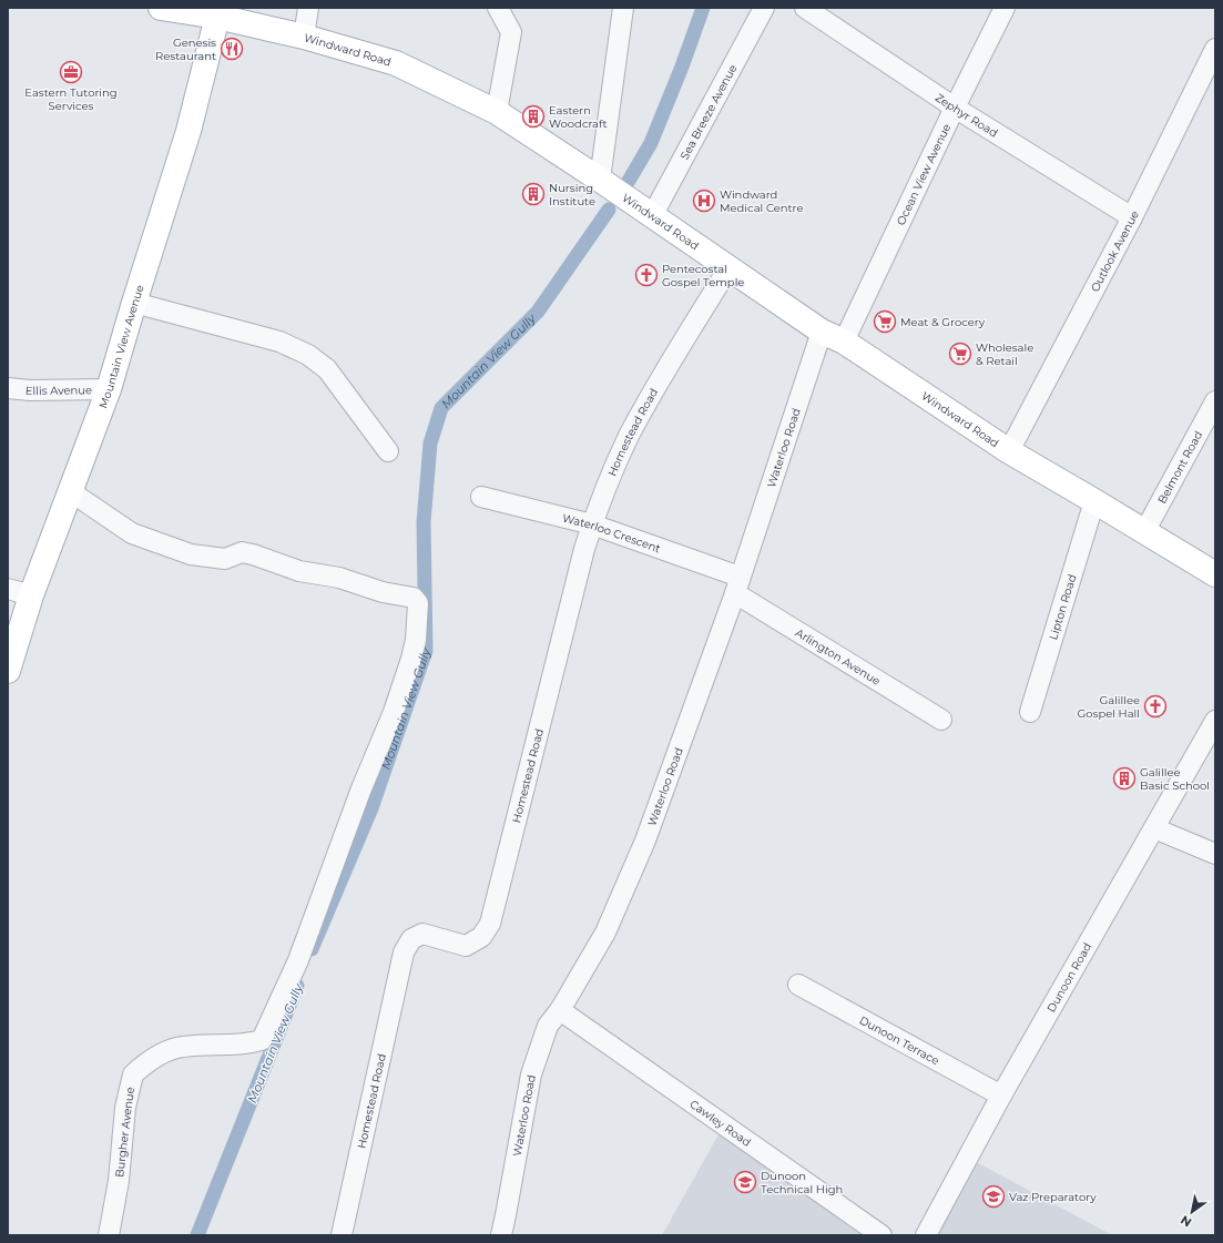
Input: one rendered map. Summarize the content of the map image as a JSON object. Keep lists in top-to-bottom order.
{
  "streets": {
    "main road": ["Windward Road", "Mountain View Avenue"],
    "street": [
      "Sea Breeze Avenue",
      "Zephyr Road",
      "Ocean View Avenue",
      "Outlook Avenue",
      "Ellis Avenue",
      "Homestead Road",
      "Waterloo Road",
      "Belmont Road",
      "Waterloo Crescent",
      "Lipton Road",
      "Arlington Avenue",
      "Dunoon Road",
      "Dunoon Terrace",
      "Cawley Road",
      "Burgher Avenue"
    ]
  },
  "crossings": [
    ["Windward Road", "Sea Breeze Avenue"],
    ["Windward Road", "Ocean View Avenue"],
    ["Windward Road", "Outlook Avenue"],
    ["Windward Road", "Mountain View Avenue"],
    ["Windward Road", "Homestead Road"],
    ["Windward Road", "Waterloo Road"],
    ["Windward Road", "Belmont Road"],
    ["Windward Road", "Lipton Road"],
    ["Zephyr Road", "Ocean View Avenue"],
    ["Zephyr Road", "Outlook Avenue"],
    ["Mountain View Avenue", "Ellis Avenue"],
    ["Mountain View Avenue", "Burgher Avenue"],
    ["Homestead Road", "Waterloo Crescent"],
    ["Waterloo Road", "Waterloo Crescent"],
    ["Waterloo Road", "Arlington Avenue"],
    ["Waterloo Road", "Cawley Road"],
    ["Waterloo Crescent", "Arlington Avenue"],
    ["Dunoon Road", "Dunoon Terrace"]
  ],
  "water": ["Mountain View Gully"],
  "places": {
    "restaurant": ["Genesis Restaurant"],
    "office": ["Eastern Tutoring Services"],
    "building": ["Eastern Woodcraft", "Nursing Institute", "Galillee Basic School"],
    "hospital": ["Windward Medical Centre"],
    "church": ["Pentecostal Gospel Temple", "Galillee Gospel Hall"],
    "supermarket": ["Meat & Grocery", "Wholesale & Retail"],
    "school or university": ["Dunoon Technical High", "Vaz Preparatory"]
  },
  "north": "bottom left"
}
